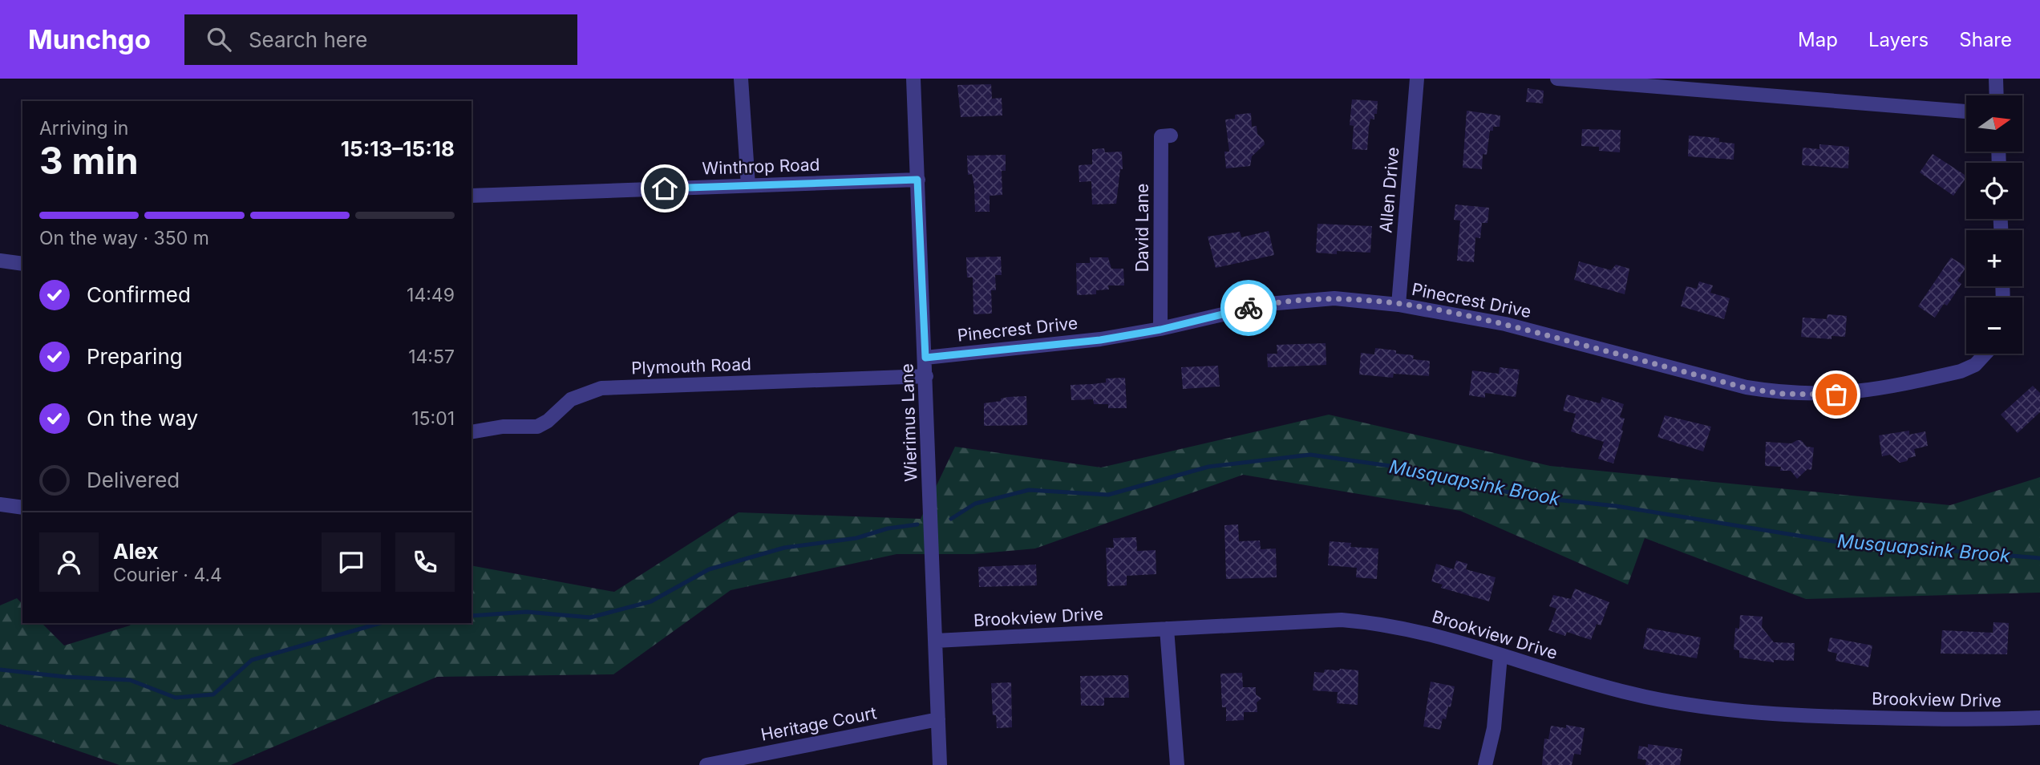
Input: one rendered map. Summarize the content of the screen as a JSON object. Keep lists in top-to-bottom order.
{
  "streets": {
    "street": [
      "Winthrop Road",
      "Allen Drive",
      "David Lane",
      "Pinecrest Drive",
      "Plymouth Road",
      "Wierimus Lane",
      "Brookview Drive",
      "Heritage Court"
    ]
  },
  "crossings": [
    ["Winthrop Road", "Wierimus Lane"],
    ["Allen Drive", "Pinecrest Drive"],
    ["David Lane", "Pinecrest Drive"],
    ["Pinecrest Drive", "Wierimus Lane"],
    ["Plymouth Road", "Wierimus Lane"],
    ["Wierimus Lane", "Brookview Drive"],
    ["Wierimus Lane", "Heritage Court"]
  ],
  "water": ["Musquapsink Brook"],
  "north": "right",
  "page": {
    "header": "Munchgo",
    "search": "Search here",
    "nav": ["Map", "Layers", "Share"],
    "map_buttons": ["+", "−"],
    "heading": ["3 min", "Arriving in", "15:13–15:18"],
    "panel": ["Alex", "Courier · 4.4"],
    "bar": "On the way · 350 m",
    "list": [
      ["Confirmed", "14:49"],
      ["Preparing", "14:57"],
      ["On the way", "15:01"],
      "Delivered"
    ]
  }
}
